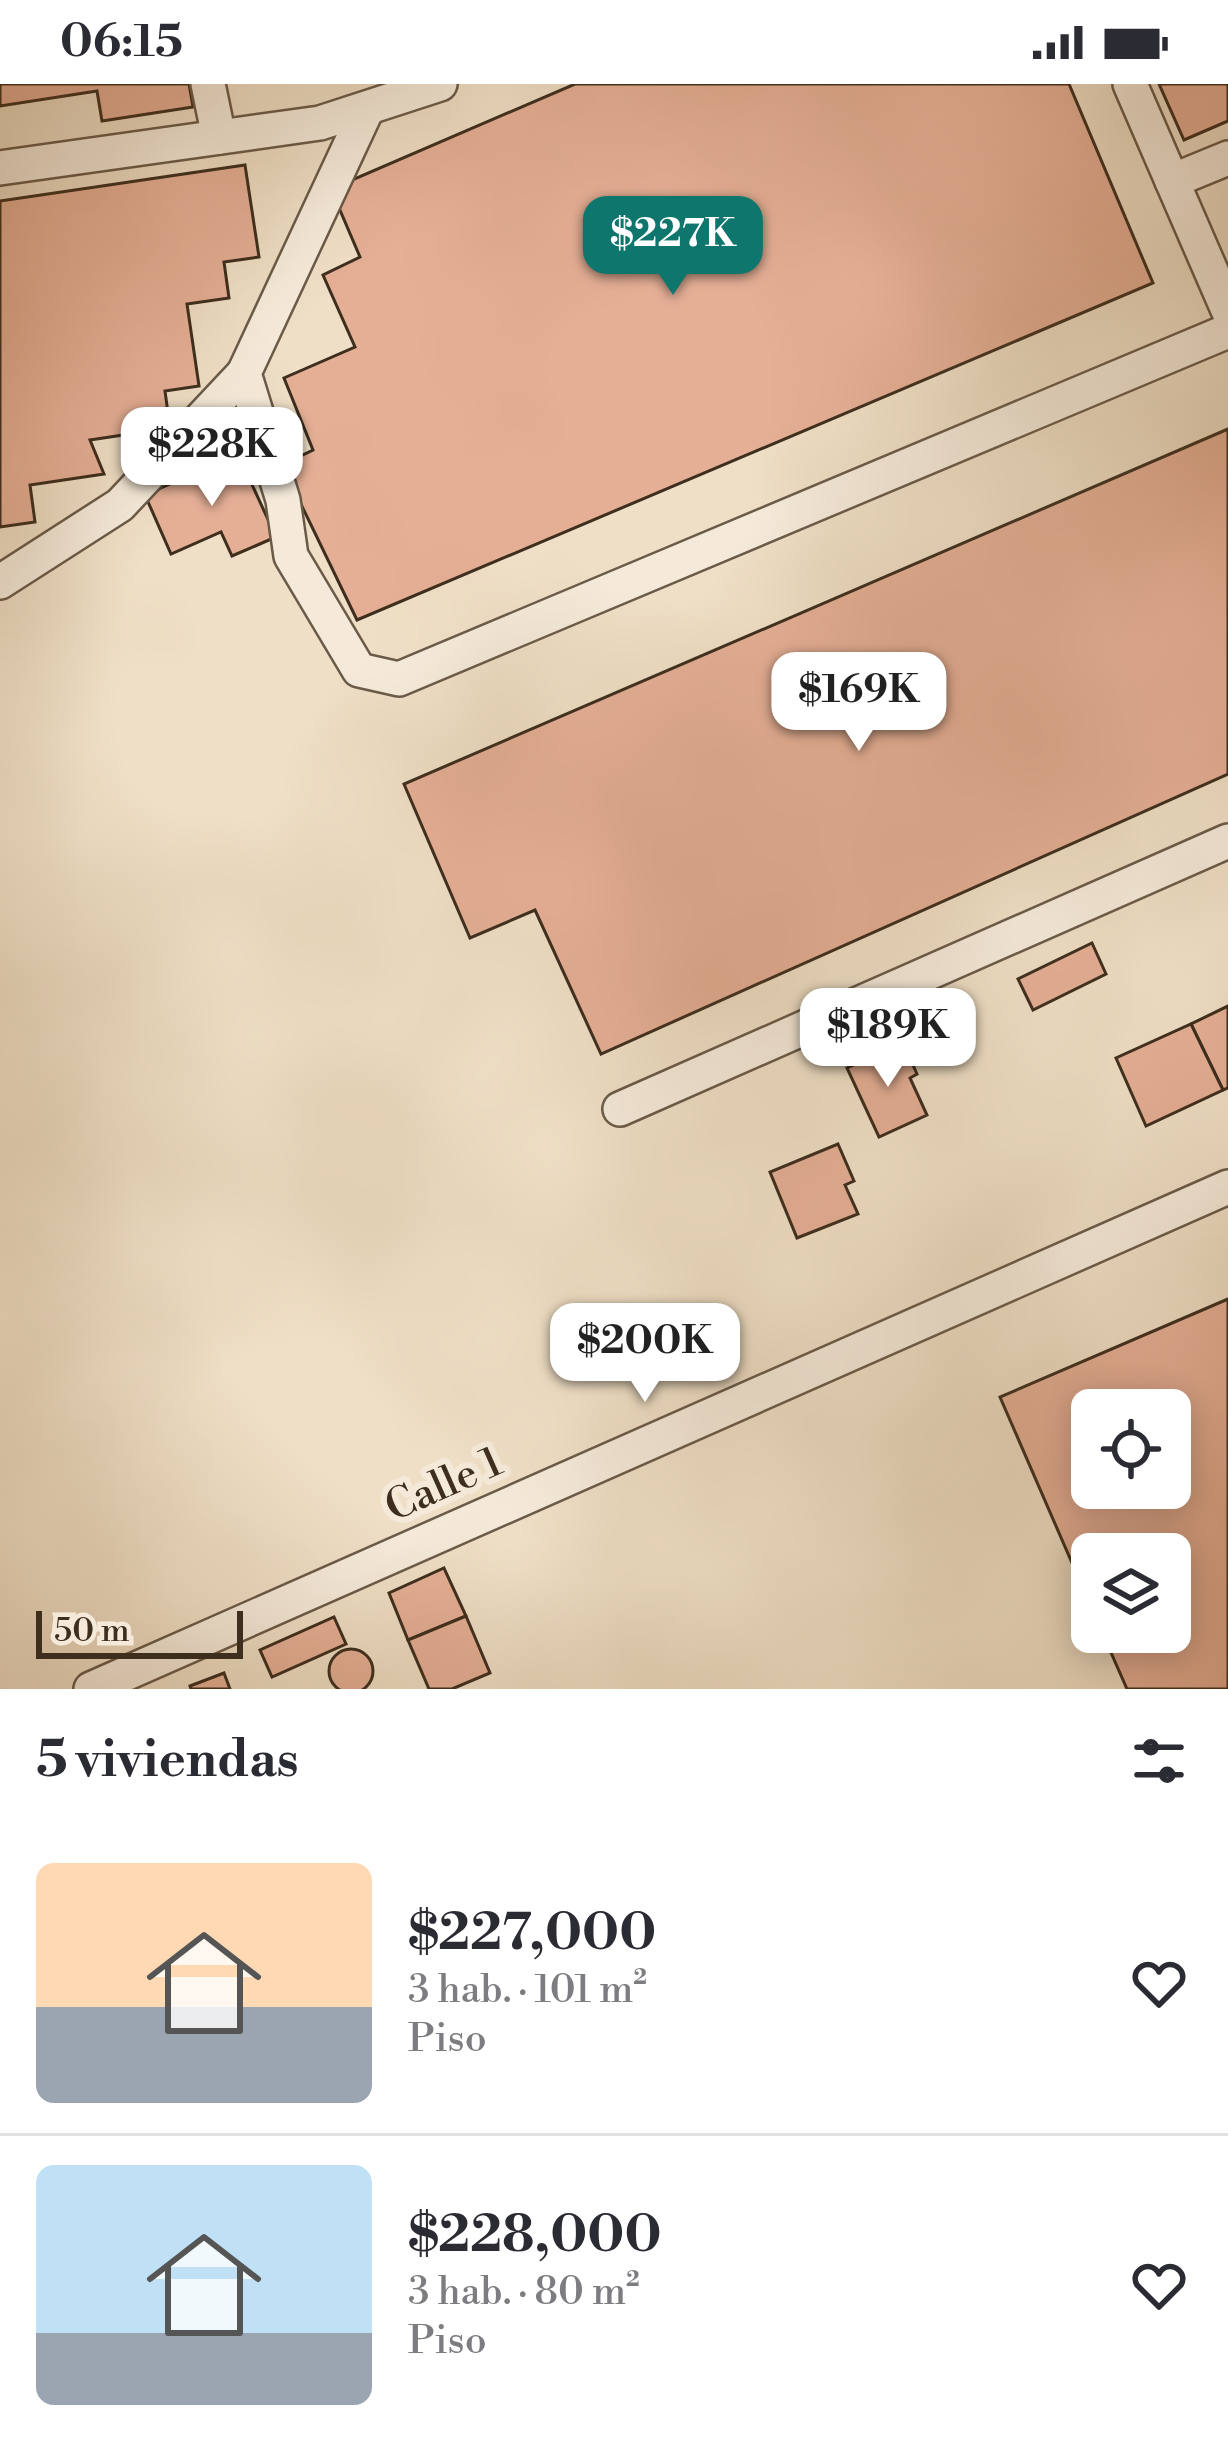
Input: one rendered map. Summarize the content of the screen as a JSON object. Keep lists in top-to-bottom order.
{
  "streets": {
    "street": ["Calle 1"]
  },
  "scale_bar": "50 m",
  "page": {
    "status": "06:15",
    "price": [
      "$227K",
      "$228K",
      "$169K",
      "$189K",
      "$200K"
    ],
    "scale": "50 m",
    "heading": "5 viviendas",
    "list": [
      {
        "name": "$227,000",
        "note": "3 hab. · 101 m² · Piso"
      },
      {
        "name": "$228,000",
        "note": "3 hab. · 80 m² · Piso"
      }
    ]
  }
}
